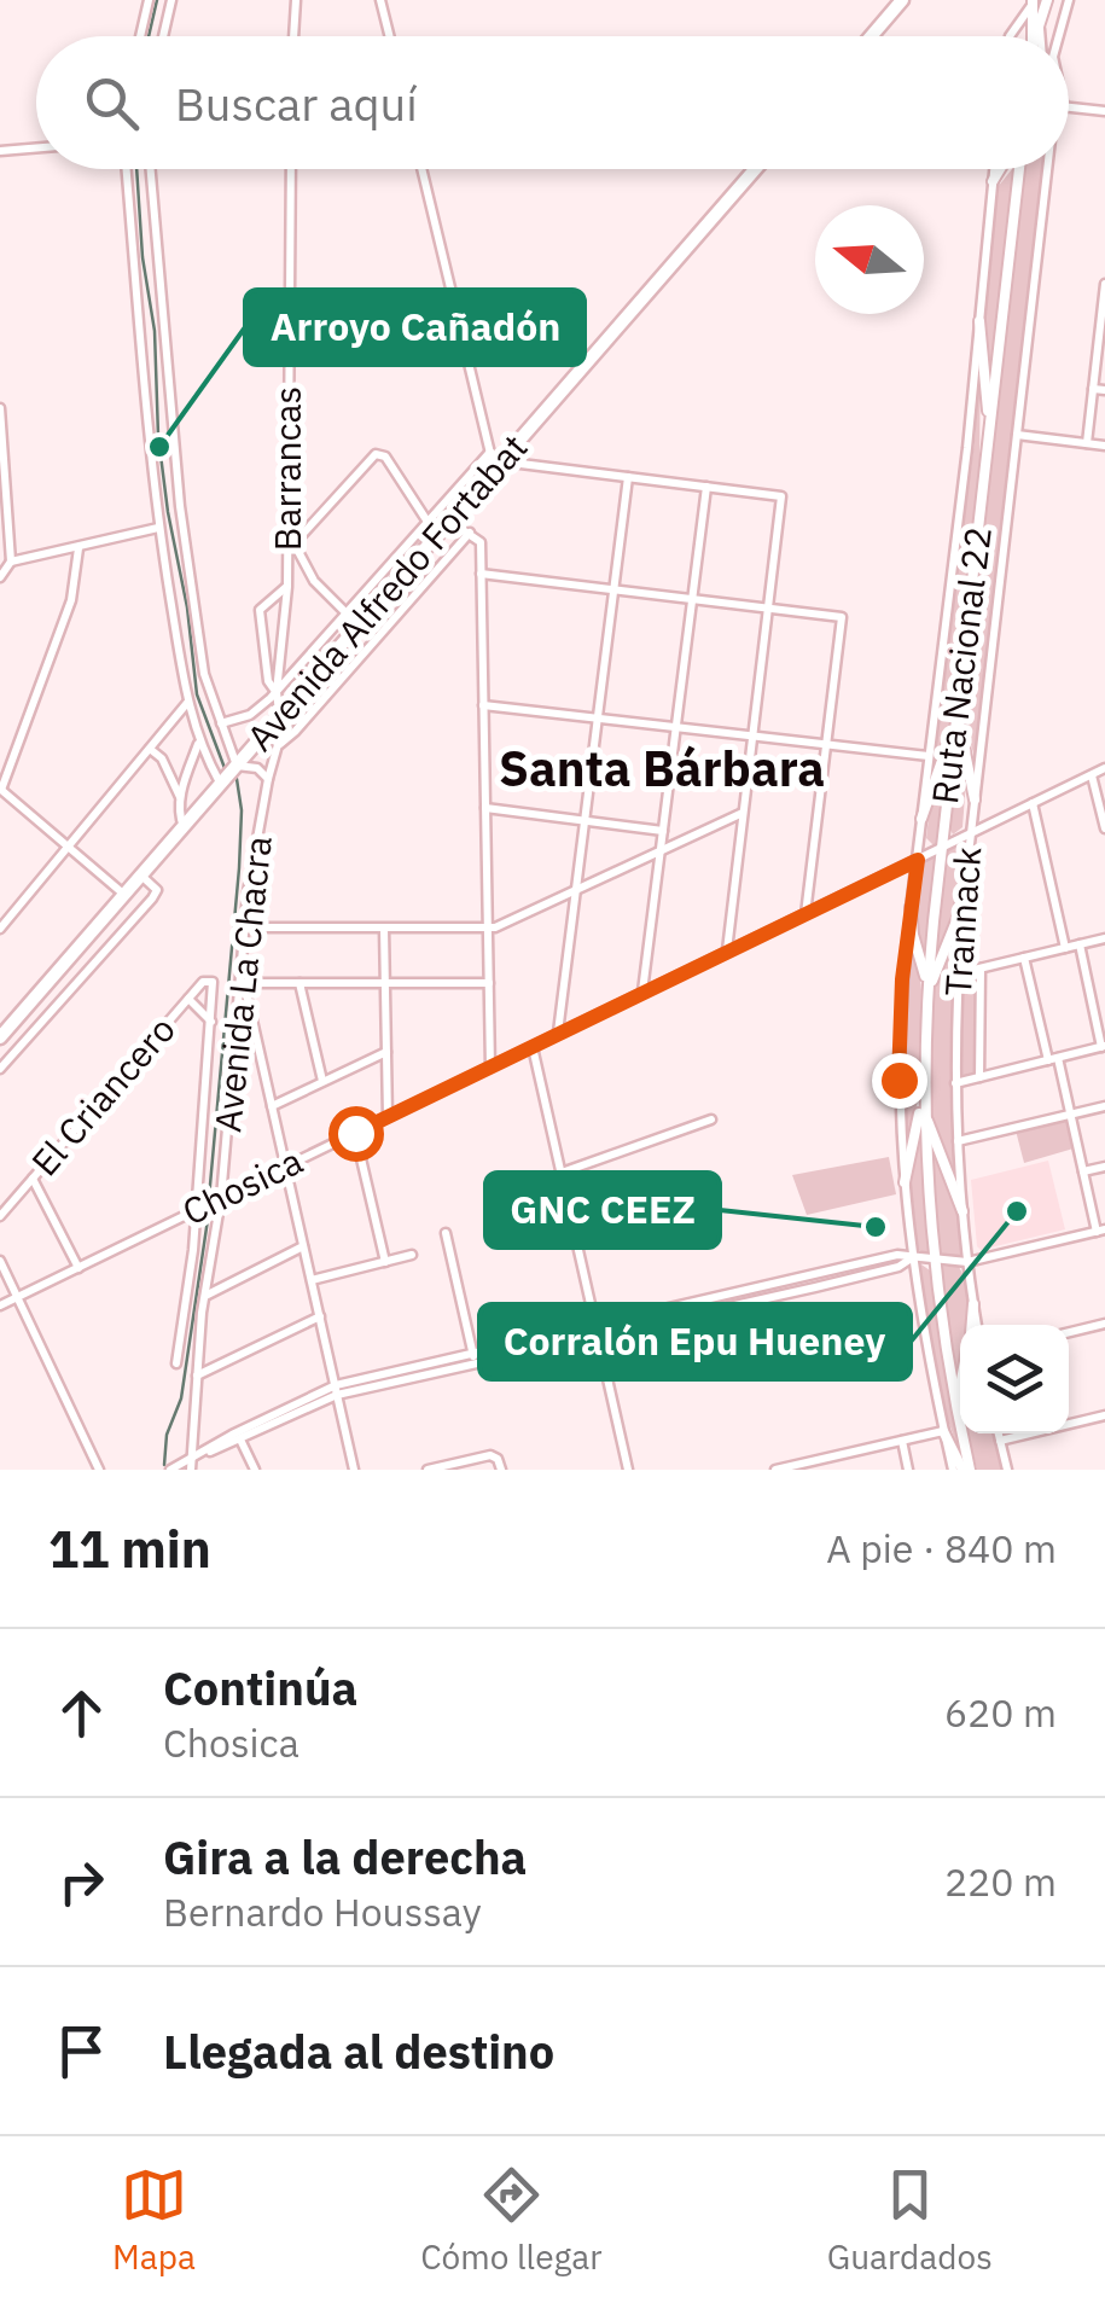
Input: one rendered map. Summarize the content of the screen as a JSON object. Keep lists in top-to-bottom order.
{
  "streets": {
    "highway": ["Avenida Alfredo Fortabat"],
    "main road": ["Ruta Nacional 22"],
    "street": [
      "Barrancas",
      "Trannack",
      "Avenida La Chacra",
      "El Criancero",
      "Chosica"
    ]
  },
  "crossings": [
    ["Barrancas", "Avenida Alfredo Fortabat"],
    ["Barrancas", "Avenida La Chacra"],
    ["Avenida Alfredo Fortabat", "Avenida La Chacra"],
    ["Ruta Nacional 22", "Chosica"],
    ["Trannack", "Chosica"],
    ["Avenida La Chacra", "El Criancero"],
    ["Avenida La Chacra", "Chosica"]
  ],
  "districts": ["Santa Bárbara"],
  "places": ["Arroyo Cañadón", "Corralón Epu Hueney", "GNC CEEZ"],
  "north": "left",
  "page": {
    "search": "Buscar aquí",
    "heading": ["11 min", "A pie · 840 m"],
    "list": [
      ["Continúa", "Chosica", "620 m"],
      ["Gira a la derecha", "Bernardo Houssay", "220 m"],
      "Llegada al destino"
    ],
    "nav": ["Mapa", "Cómo llegar", "Guardados"]
  }
}
